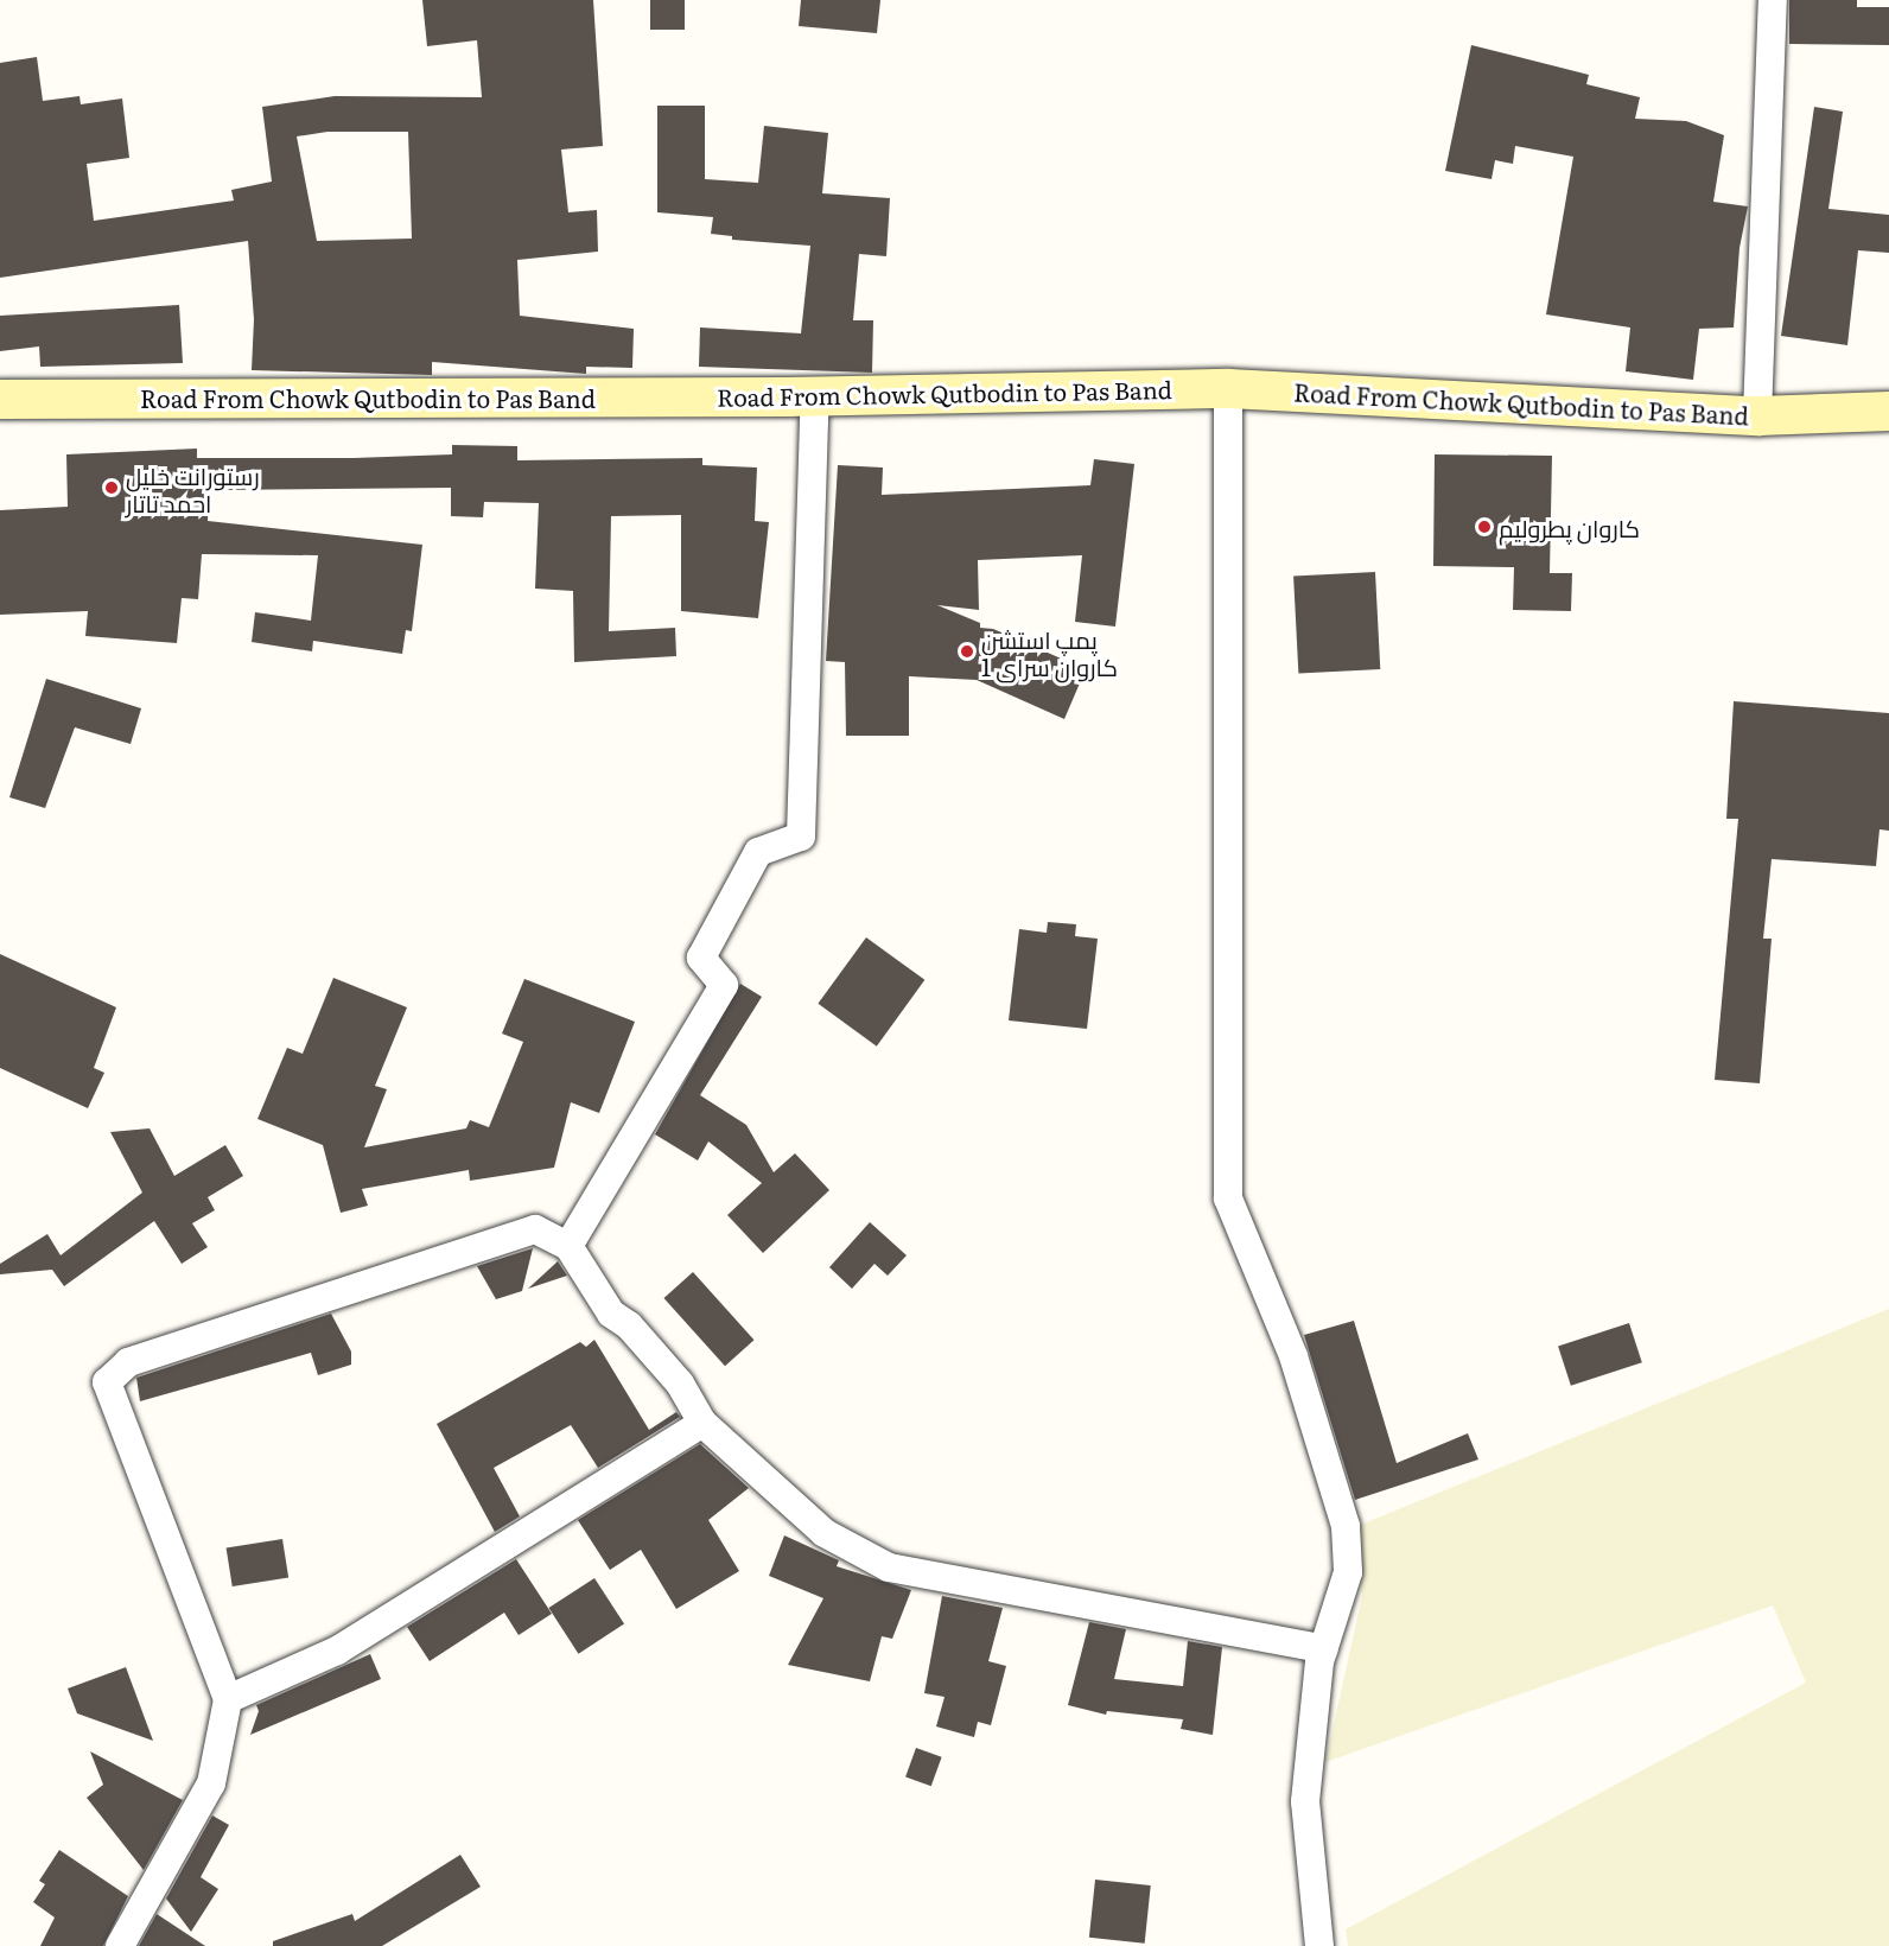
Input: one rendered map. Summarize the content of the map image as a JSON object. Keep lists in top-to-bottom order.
{
  "streets": {
    "main road": ["Road From Chowk Qutbodin to Pas Band"]
  },
  "places": ["رستورانت خلیل احمد تاتار", "کاروان پطرولیم", "پمپ استشن کاروان سرای 1"]
}
